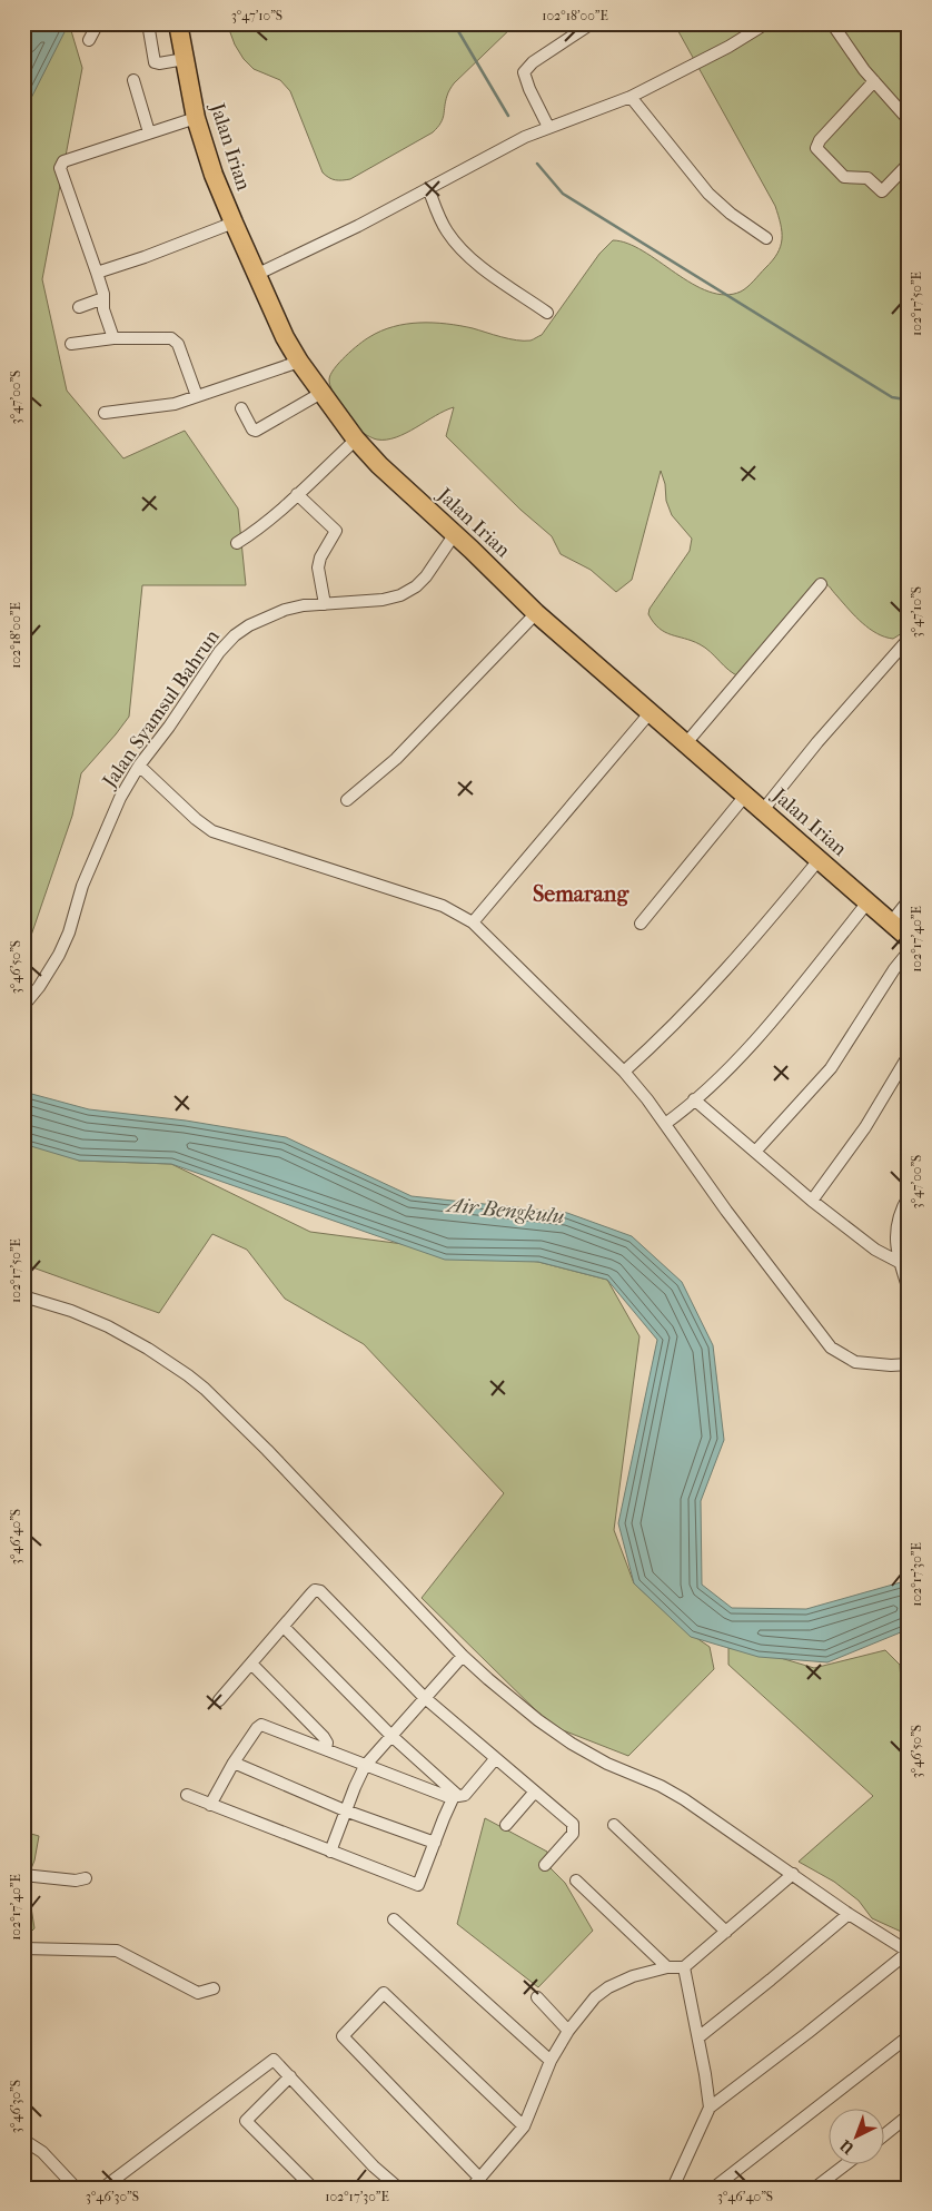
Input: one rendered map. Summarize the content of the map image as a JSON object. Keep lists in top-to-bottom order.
{
  "streets": {
    "main road": ["Jalan Irian"],
    "street": ["Jalan Syamsul Bahrun"]
  },
  "crossings": [
    ["Jalan Irian", "Jalan Syamsul Bahrun"]
  ],
  "districts": ["Semarang"],
  "water": ["Air Bengkulu"],
  "north": "bottom left",
  "coordinates": [
    "3°47'10\"S",
    "102°18'00\"E",
    "102°17'50\"E",
    "3°47'00\"S",
    "102°17'40\"E",
    "3°46'50\"S",
    "3°46'40\"S",
    "102°17'30\"E",
    "3°46'30\"S"
  ]
}
